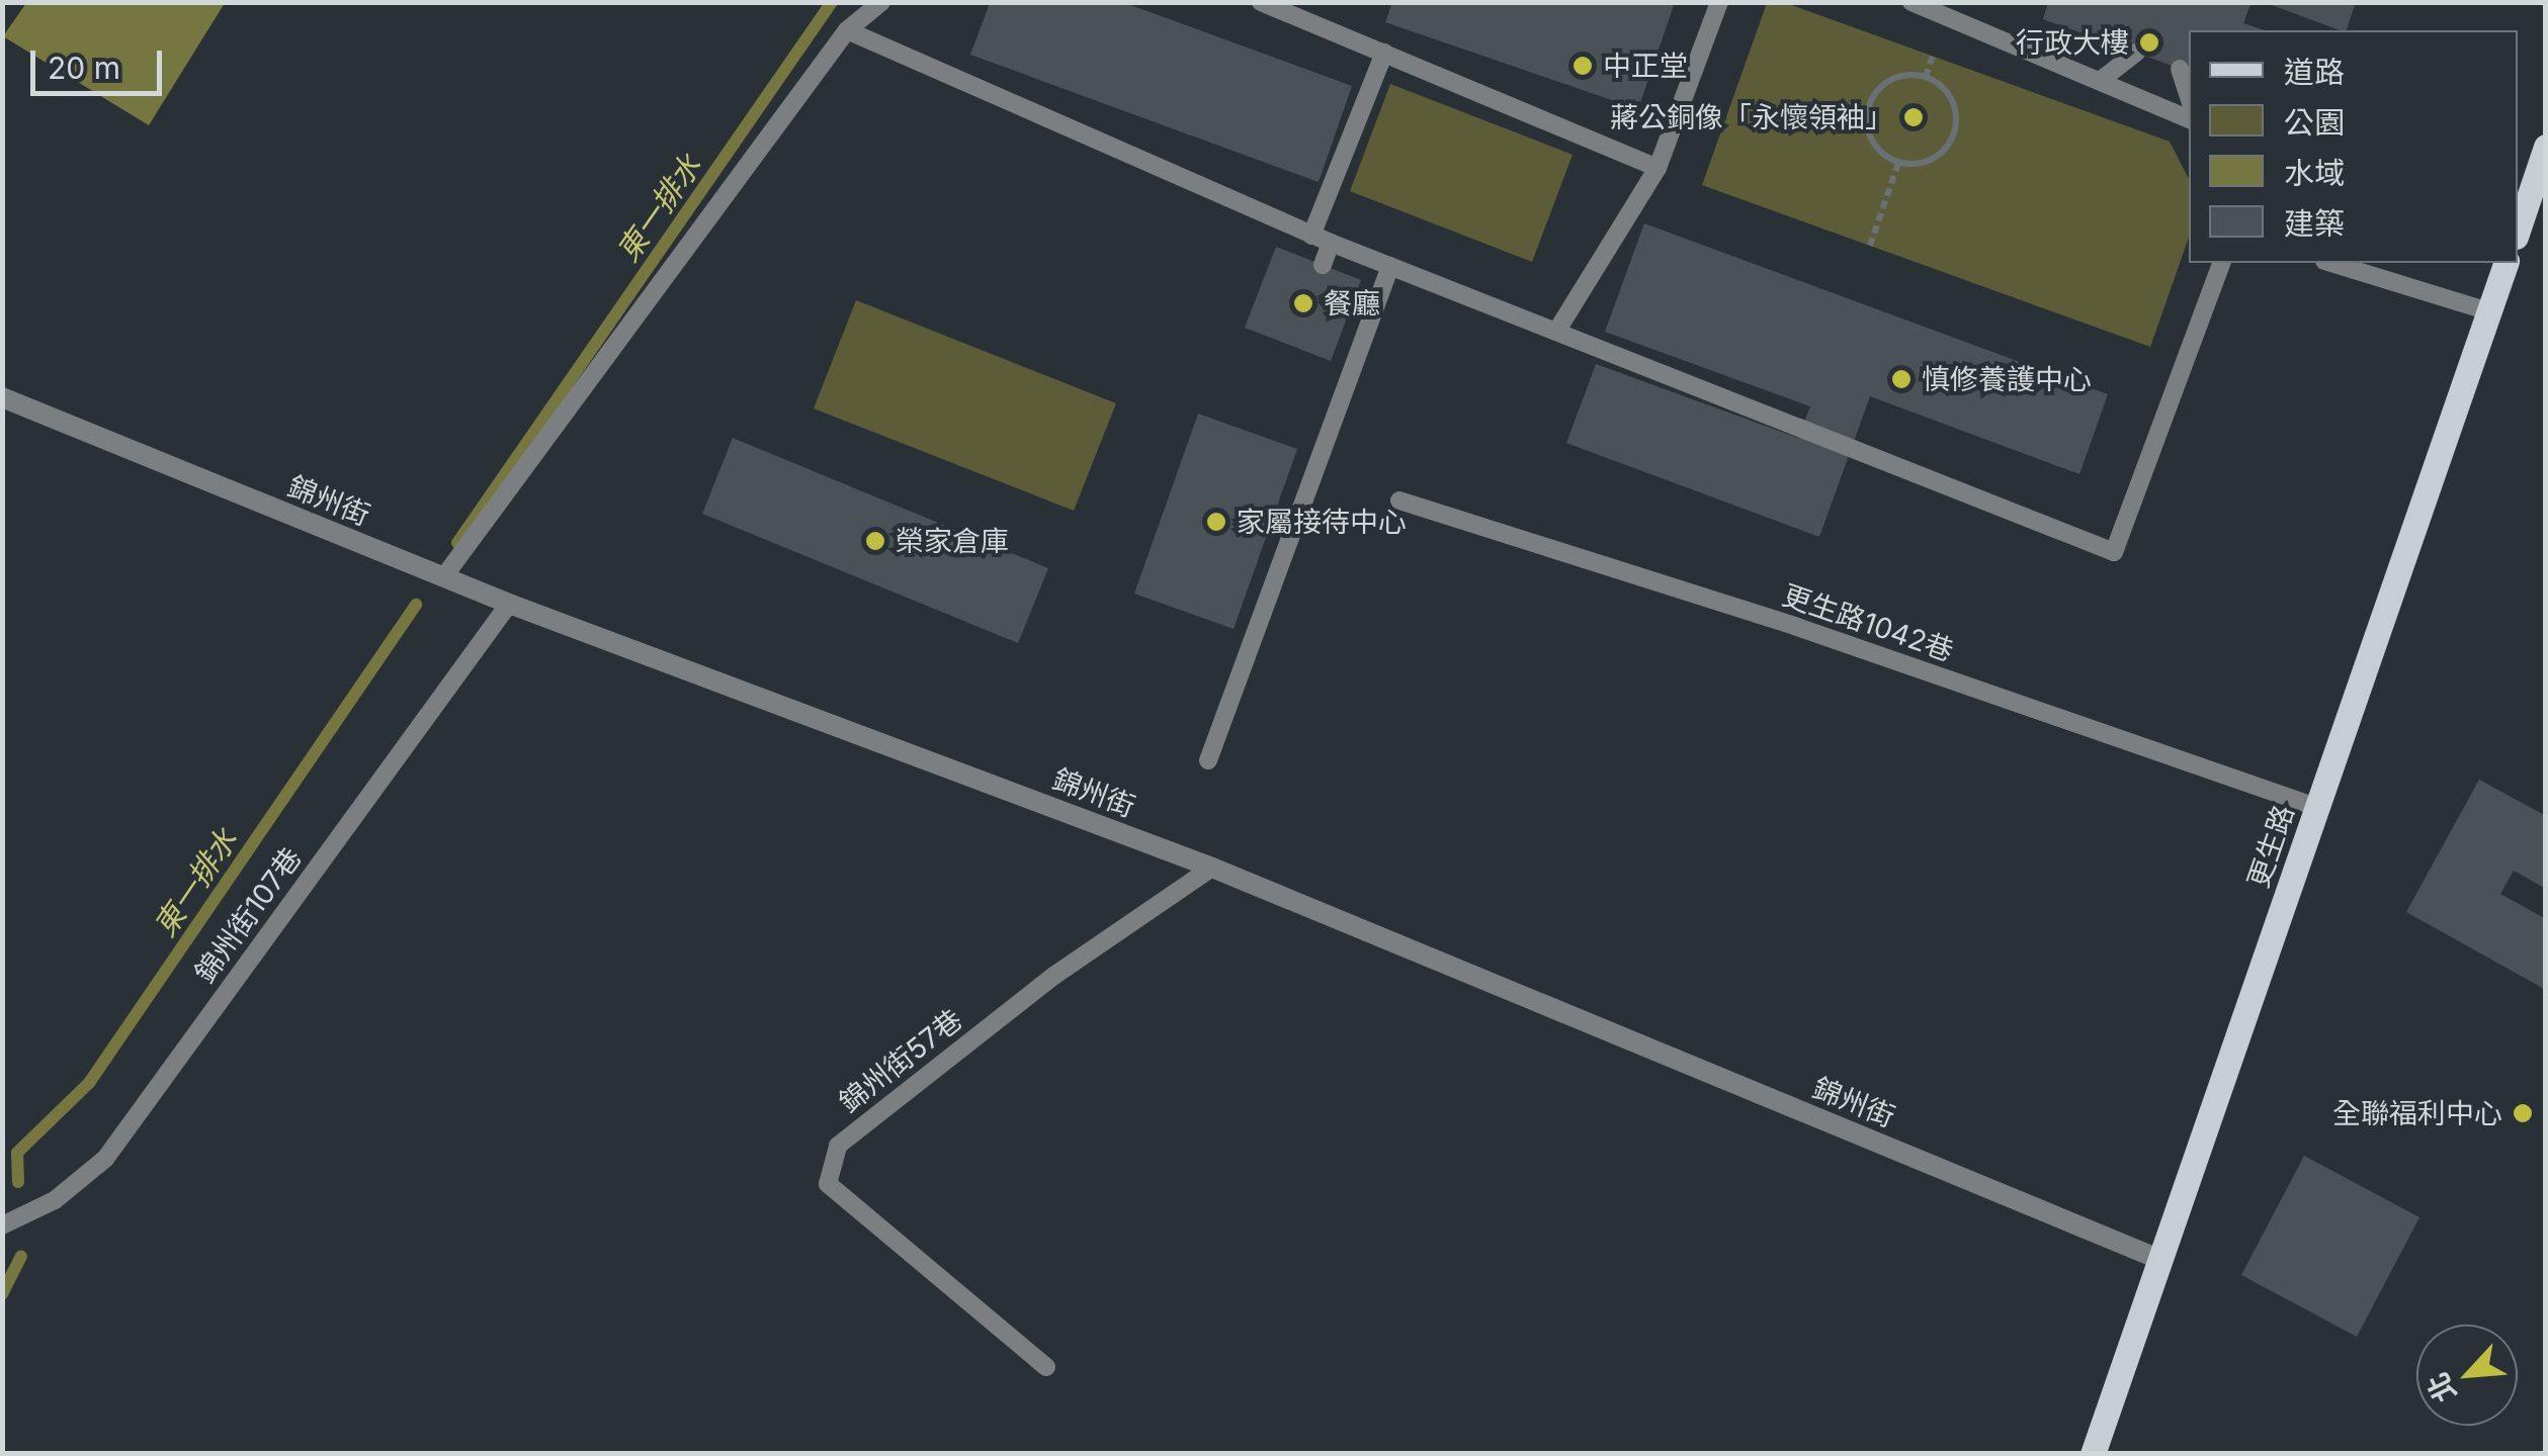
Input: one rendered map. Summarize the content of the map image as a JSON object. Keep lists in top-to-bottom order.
{
  "streets": {
    "main road": ["更生路"],
    "street": ["錦州街"],
    "lane": ["更生路1042巷", "錦州街107巷", "錦州街57巷"]
  },
  "crossings": [
    ["錦州街", "更生路"],
    ["錦州街", "錦州街107巷"],
    ["錦州街", "錦州街57巷"],
    ["更生路1042巷", "更生路"]
  ],
  "water": ["東一排水"],
  "places": [
    "行政大樓",
    "中正堂",
    "蔣公銅像「永懷領袖」",
    "餐廳",
    "慎修養護中心",
    "家屬接待中心",
    "榮家倉庫",
    "全聯福利中心"
  ],
  "legend": [
    "道路",
    "公園",
    "水域",
    "建築"
  ],
  "scale_bar": "20 m",
  "north": "bottom left"
}
